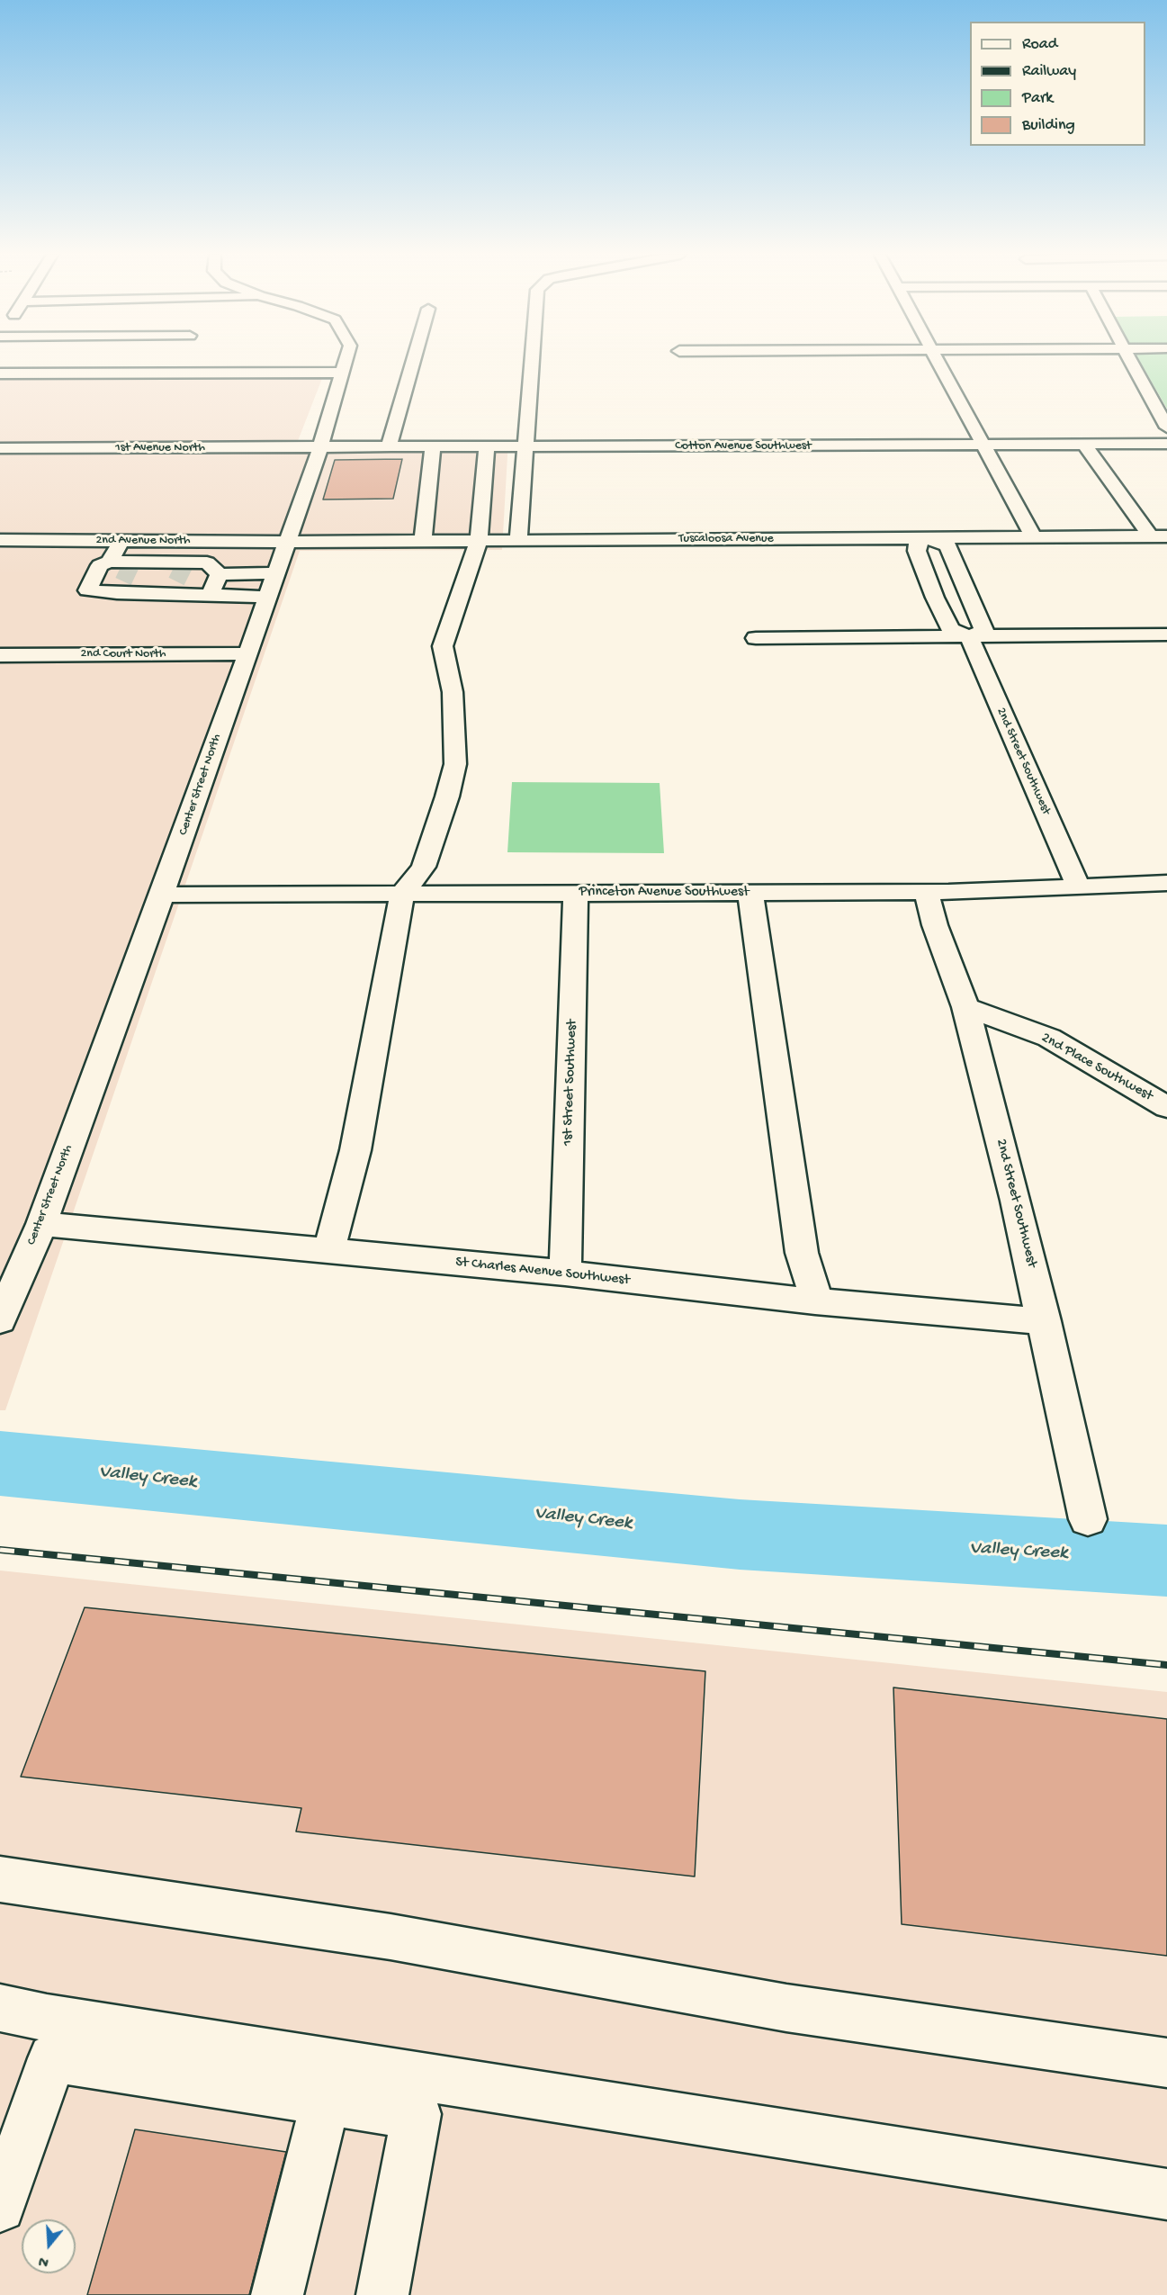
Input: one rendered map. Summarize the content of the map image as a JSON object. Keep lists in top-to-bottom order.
{
  "streets": {
    "street": [
      "Cotton Avenue Southwest",
      "1st Avenue North",
      "Tuscaloosa Avenue",
      "2nd Avenue North",
      "2nd Court North",
      "2nd Street Southwest",
      "Center Street North",
      "Princeton Avenue Southwest",
      "2nd Place Southwest",
      "1st Street Southwest",
      "St Charles Avenue Southwest"
    ]
  },
  "crossings": [
    ["Cotton Avenue Southwest", "1st Avenue North"],
    ["Cotton Avenue Southwest", "Center Street North"],
    ["1st Avenue North", "Center Street North"],
    ["Tuscaloosa Avenue", "2nd Avenue North"],
    ["Tuscaloosa Avenue", "Center Street North"],
    ["2nd Avenue North", "Center Street North"],
    ["2nd Court North", "Center Street North"],
    ["2nd Street Southwest", "Princeton Avenue Southwest"],
    ["2nd Street Southwest", "2nd Place Southwest"],
    ["2nd Street Southwest", "St Charles Avenue Southwest"],
    ["Center Street North", "Princeton Avenue Southwest"],
    ["Center Street North", "St Charles Avenue Southwest"],
    ["Princeton Avenue Southwest", "1st Street Southwest"],
    ["1st Street Southwest", "St Charles Avenue Southwest"]
  ],
  "water": ["Valley Creek"],
  "legend": [
    "Road",
    "Railway",
    "Park",
    "Building"
  ],
  "north": "bottom"
}
